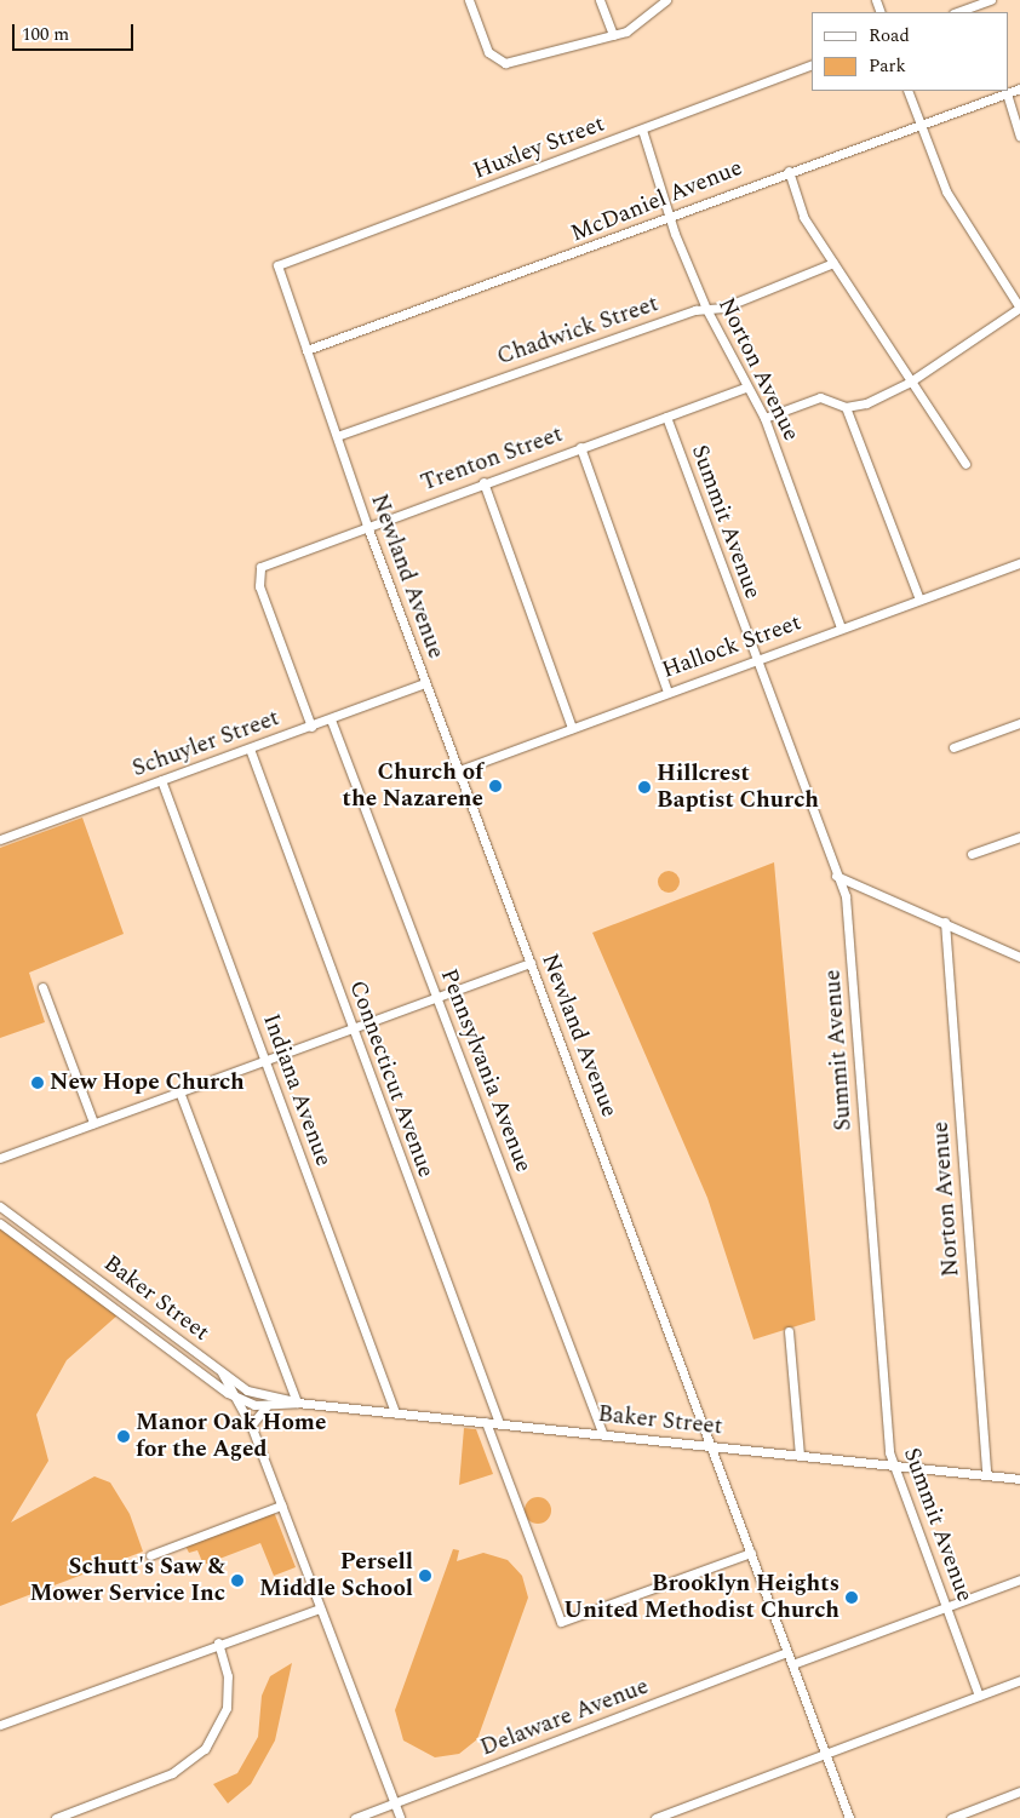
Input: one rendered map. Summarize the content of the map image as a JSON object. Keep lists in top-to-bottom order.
{
  "streets": {
    "street": [
      "Huxley Street",
      "McDaniel Avenue",
      "Chadwick Street",
      "Norton Avenue",
      "Trenton Street",
      "Summit Avenue",
      "Newland Avenue",
      "Hallock Street",
      "Schuyler Street",
      "Pennsylvania Avenue",
      "Connecticut Avenue",
      "Indiana Avenue",
      "Baker Street",
      "Delaware Avenue"
    ]
  },
  "crossings": [
    ["Huxley Street", "Norton Avenue"],
    ["Huxley Street", "Newland Avenue"],
    ["McDaniel Avenue", "Norton Avenue"],
    ["McDaniel Avenue", "Newland Avenue"],
    ["Chadwick Street", "Norton Avenue"],
    ["Chadwick Street", "Newland Avenue"],
    ["Norton Avenue", "Trenton Street"],
    ["Norton Avenue", "Hallock Street"],
    ["Norton Avenue", "Baker Street"],
    ["Trenton Street", "Summit Avenue"],
    ["Trenton Street", "Newland Avenue"],
    ["Trenton Street", "Schuyler Street"],
    ["Summit Avenue", "Hallock Street"],
    ["Summit Avenue", "Baker Street"],
    ["Newland Avenue", "Hallock Street"],
    ["Newland Avenue", "Schuyler Street"],
    ["Newland Avenue", "Baker Street"],
    ["Newland Avenue", "Delaware Avenue"],
    ["Schuyler Street", "Pennsylvania Avenue"],
    ["Schuyler Street", "Connecticut Avenue"],
    ["Schuyler Street", "Indiana Avenue"],
    ["Pennsylvania Avenue", "Baker Street"],
    ["Connecticut Avenue", "Baker Street"],
    ["Indiana Avenue", "Baker Street"]
  ],
  "places": [
    "Church of the Nazarene",
    "Hillcrest Baptist Church",
    "New Hope Church",
    "Manor Oak Home for the Aged",
    "Persell Middle School",
    "Schutt's Saw & Mower Service Inc",
    "Brooklyn Heights United Methodist Church"
  ],
  "legend": ["Road", "Park"],
  "scale_bar": "100 m"
}
